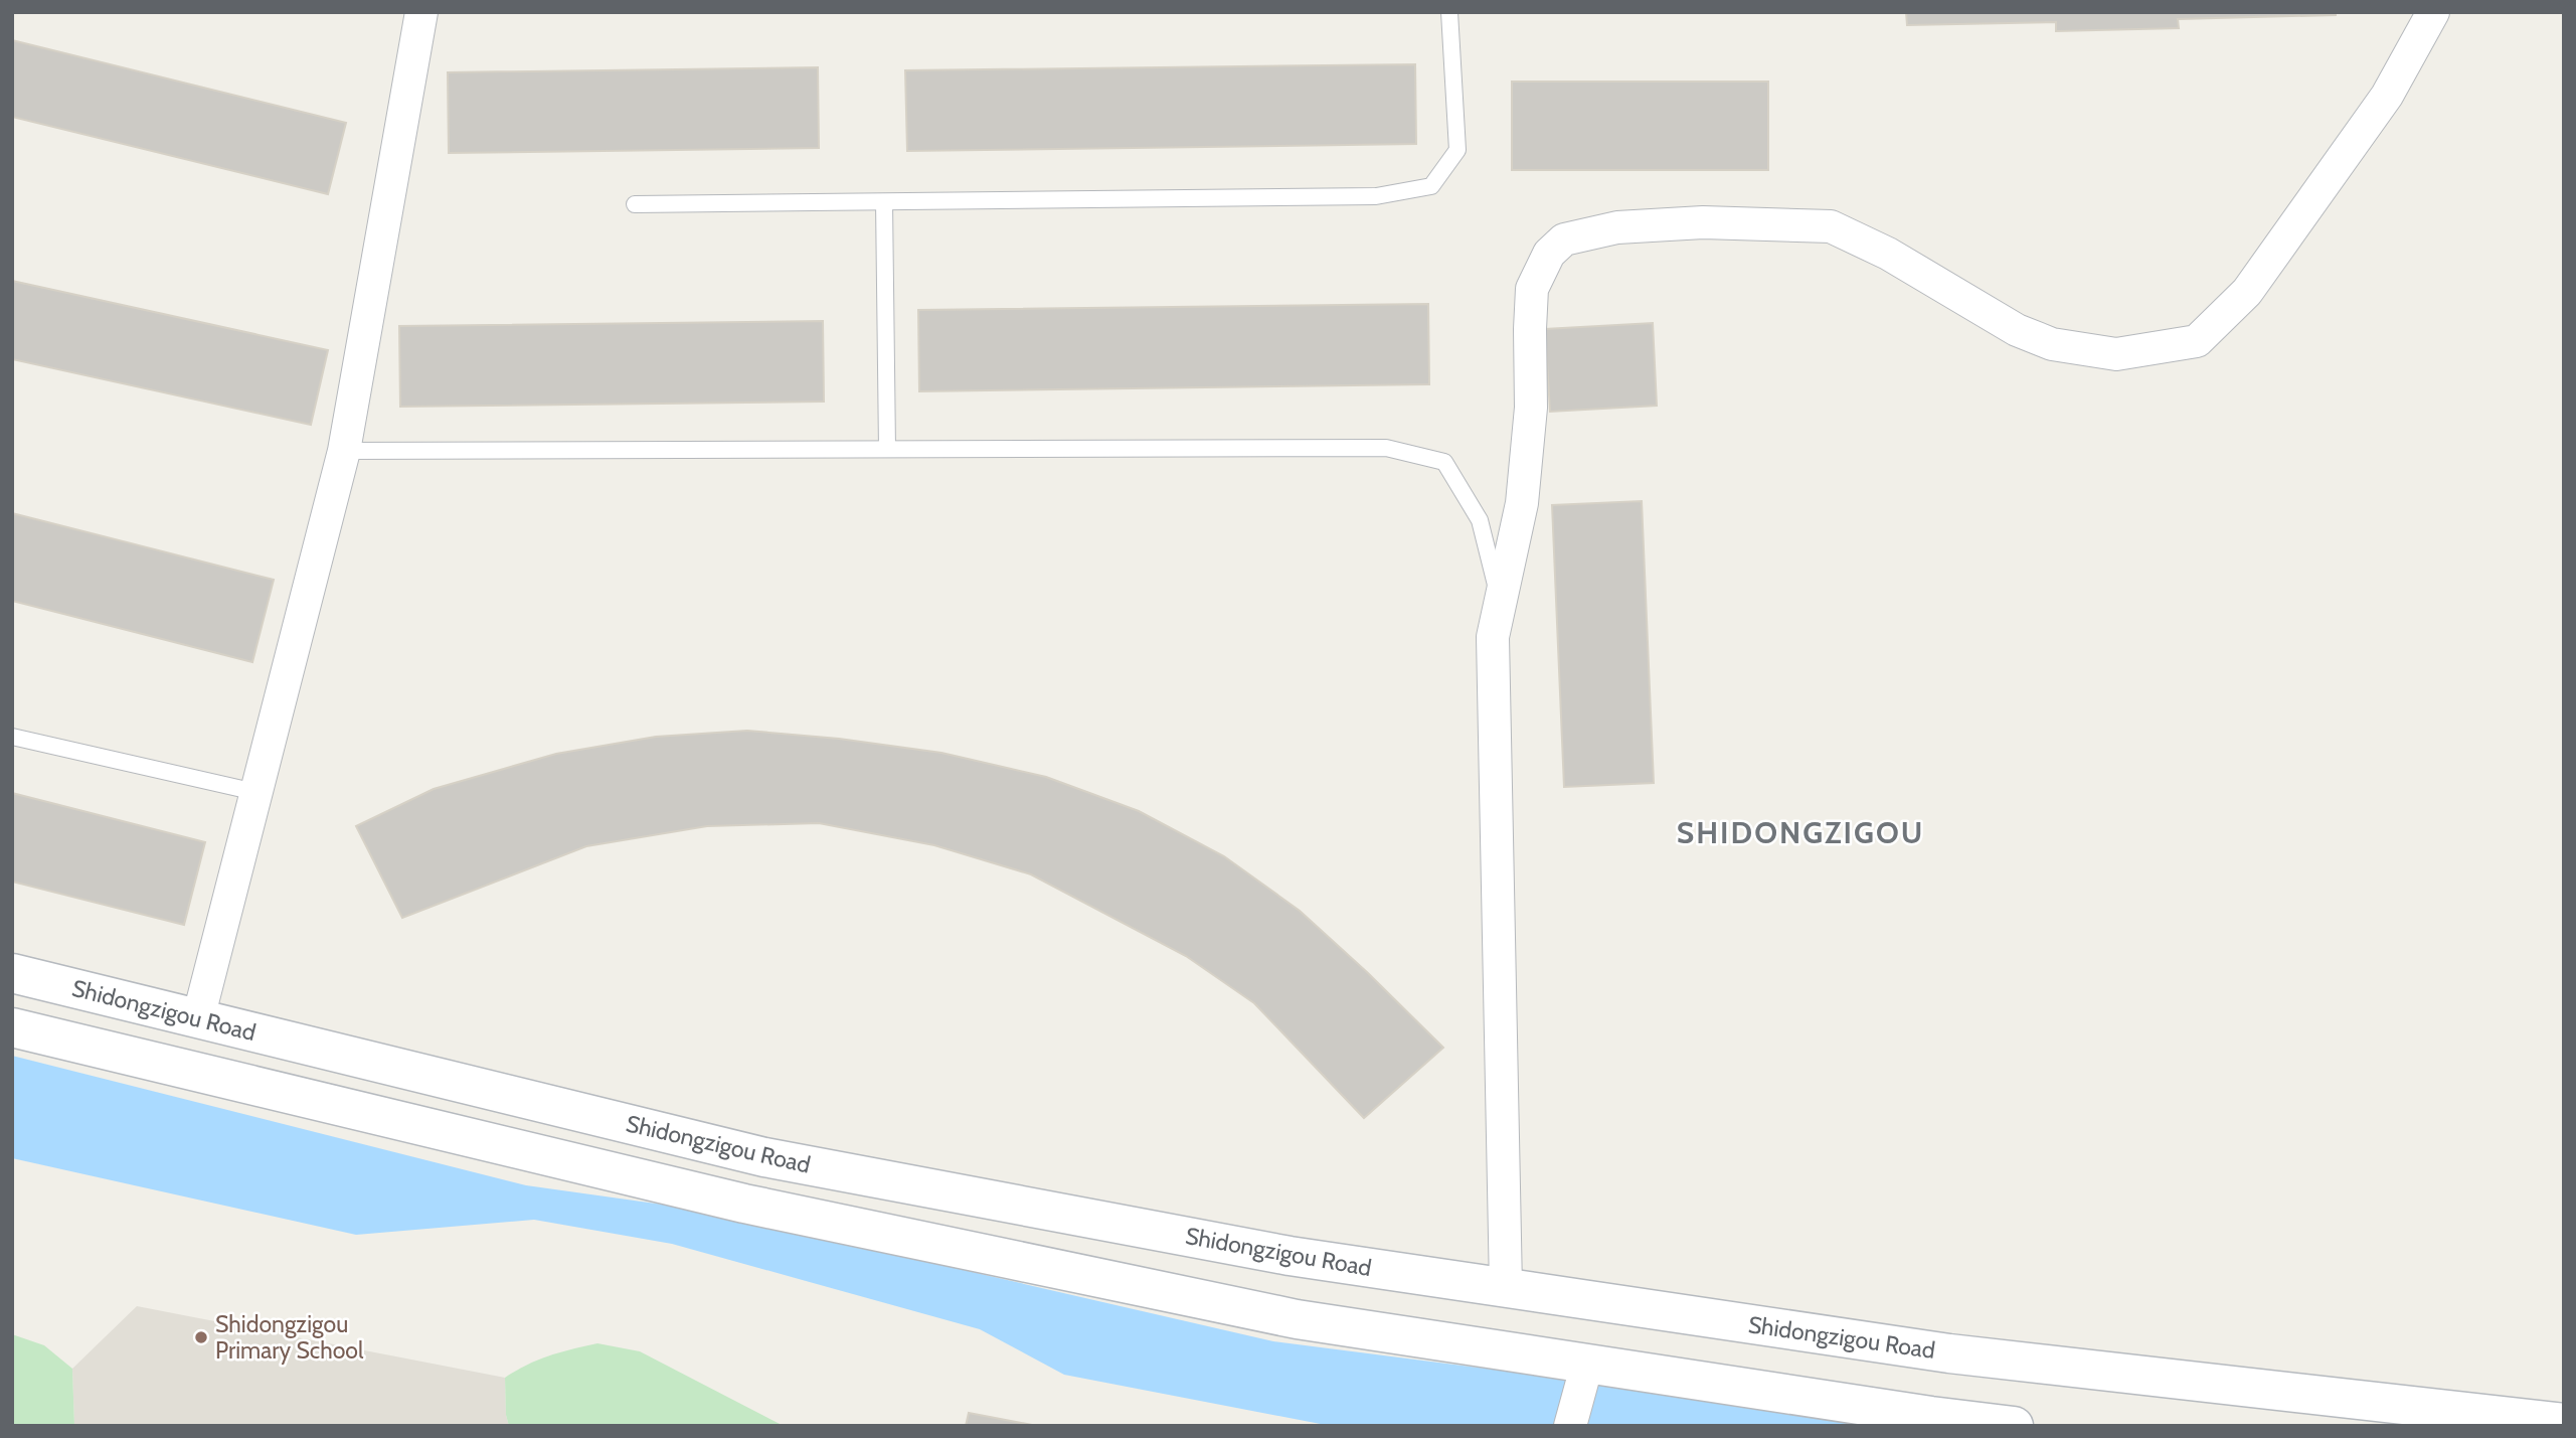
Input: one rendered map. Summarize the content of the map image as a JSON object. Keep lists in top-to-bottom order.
{
  "streets": {
    "main road": ["Shidongzigou Road"]
  },
  "districts": ["SHIDONGZIGOU"],
  "places": ["Shidongzigou Primary School"]
}
